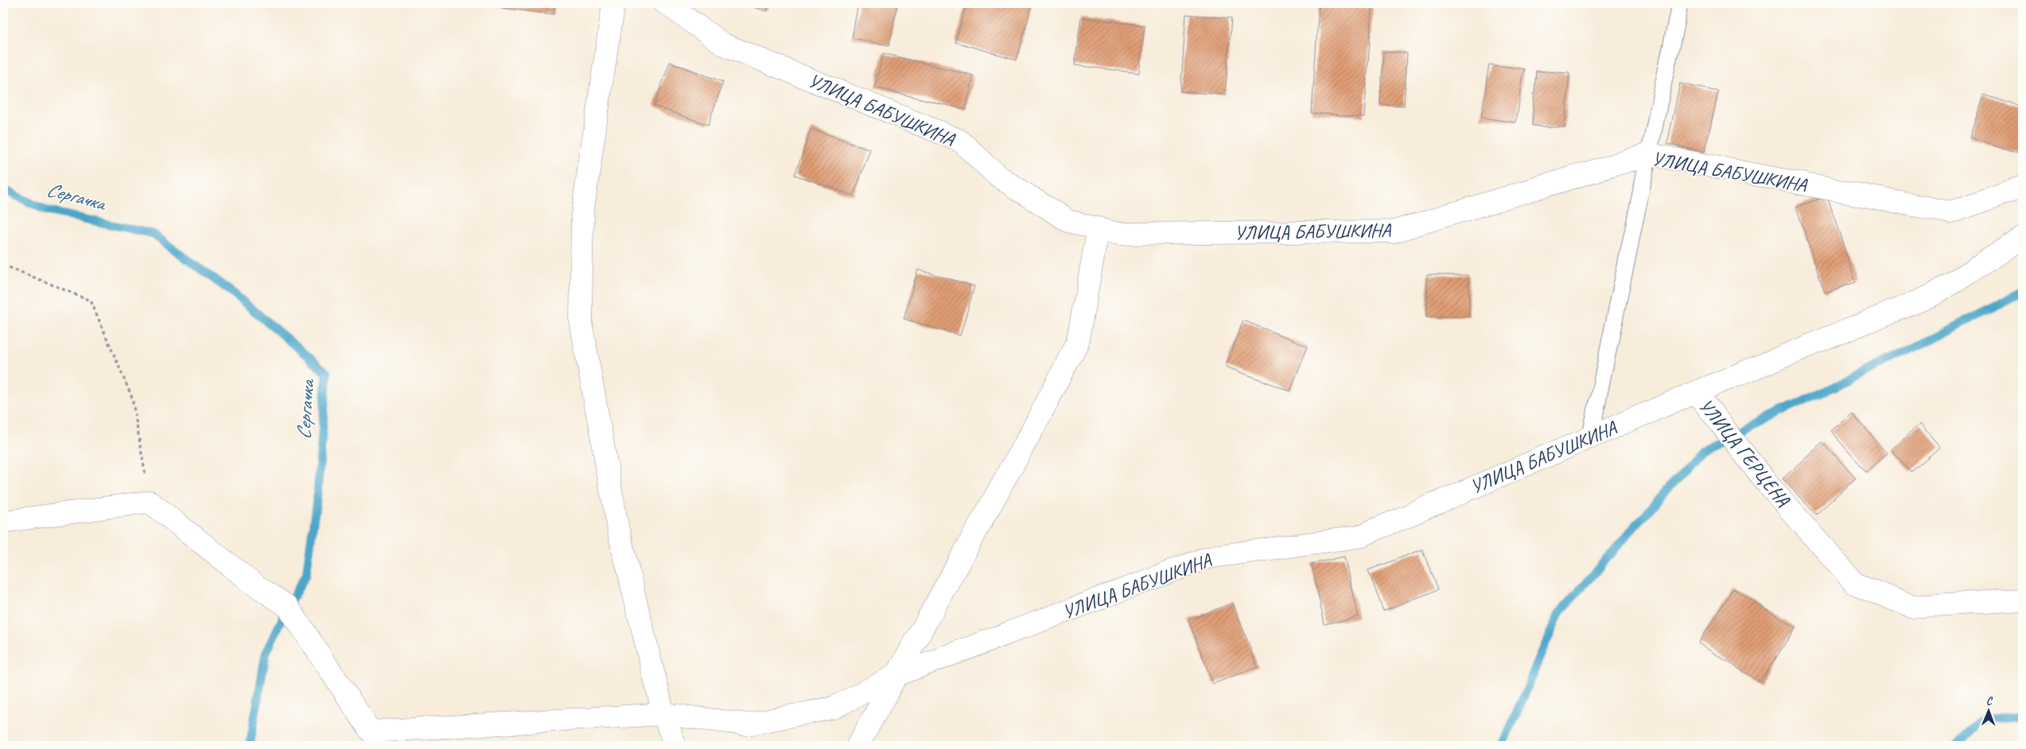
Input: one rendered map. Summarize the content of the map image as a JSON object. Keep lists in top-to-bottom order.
{
  "streets": {
    "street": ["УЛИЦА БАБУШКИНА", "УЛИЦА ГЕРЦЕНА"]
  },
  "crossings": [
    ["УЛИЦА БАБУШКИНА", "УЛИЦА ГЕРЦЕНА"]
  ],
  "water": ["Сергачка"],
  "north": "top"
}
